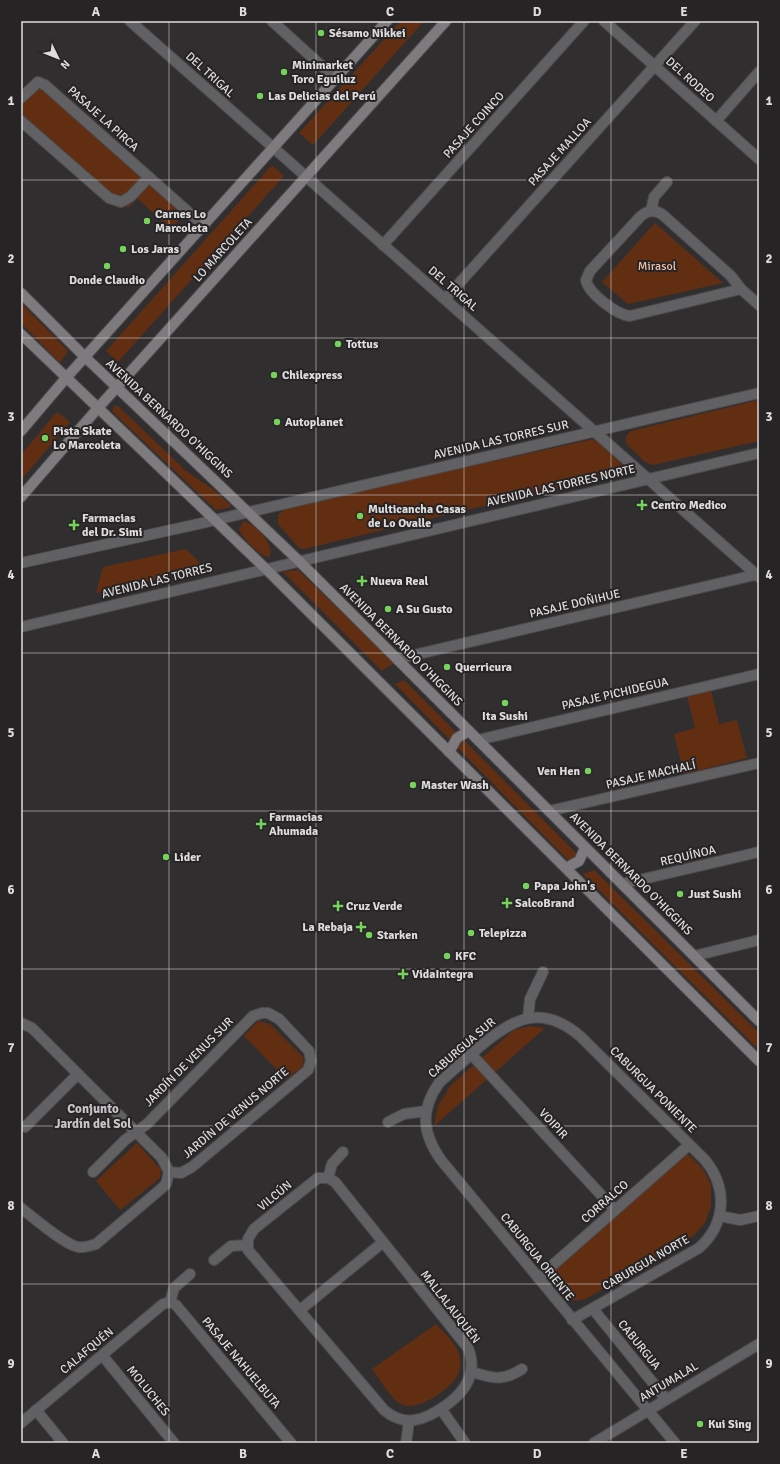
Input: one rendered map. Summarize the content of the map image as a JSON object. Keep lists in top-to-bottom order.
{
  "streets": {
    "main road": ["LO MARCOLETA", "AVENIDA BERNARDO O'HIGGINS"],
    "street": [
      "DEL TRIGAL",
      "DEL RODEO",
      "PASAJE LA PIRCA",
      "PASAJE COINCO",
      "PASAJE MALLOA",
      "AVENIDA LAS TORRES SUR",
      "AVENIDA LAS TORRES NORTE",
      "AVENIDA LAS TORRES",
      "PASAJE DOÑIHUE",
      "PASAJE PICHIDEGUA",
      "PASAJE MACHALÍ",
      "REQUÍNOA",
      "CABURGUA SUR",
      "JARDÍN DE VENUS SUR",
      "CABURGUA PONIENTE",
      "JARDÍN DE VENUS NORTE",
      "VOIPIR",
      "VILCÚN",
      "CORRALCO",
      "CABURGUA ORIENTE",
      "CABURGUA NORTE",
      "MALLALAUQUÉN",
      "CABURGUA",
      "CALAFQUÉN",
      "PASAJE NAHUELBUTA",
      "ANTUMALAL",
      "MOLUCHES"
    ]
  },
  "crossings": [
    ["DEL TRIGAL", "PASAJE COINCO"],
    ["DEL TRIGAL", "PASAJE MALLOA"],
    ["DEL TRIGAL", "LO MARCOLETA"],
    ["DEL TRIGAL", "AVENIDA LAS TORRES SUR"],
    ["DEL TRIGAL", "AVENIDA LAS TORRES NORTE"],
    ["DEL TRIGAL", "PASAJE DOÑIHUE"],
    ["DEL RODEO", "PASAJE MALLOA"],
    ["LO MARCOLETA", "AVENIDA BERNARDO O'HIGGINS"],
    ["AVENIDA BERNARDO O'HIGGINS", "AVENIDA LAS TORRES SUR"],
    ["AVENIDA BERNARDO O'HIGGINS", "AVENIDA LAS TORRES NORTE"],
    ["AVENIDA BERNARDO O'HIGGINS", "AVENIDA LAS TORRES"],
    ["AVENIDA BERNARDO O'HIGGINS", "PASAJE DOÑIHUE"],
    ["AVENIDA BERNARDO O'HIGGINS", "PASAJE PICHIDEGUA"],
    ["AVENIDA BERNARDO O'HIGGINS", "PASAJE MACHALÍ"],
    ["AVENIDA BERNARDO O'HIGGINS", "REQUÍNOA"],
    ["AVENIDA LAS TORRES NORTE", "AVENIDA LAS TORRES"],
    ["CABURGUA SUR", "CABURGUA PONIENTE"],
    ["CABURGUA SUR", "VOIPIR"],
    ["CABURGUA SUR", "CABURGUA ORIENTE"],
    ["JARDÍN DE VENUS SUR", "JARDÍN DE VENUS NORTE"],
    ["CABURGUA PONIENTE", "CORRALCO"],
    ["CABURGUA PONIENTE", "CABURGUA NORTE"],
    ["VOIPIR", "CORRALCO"],
    ["VILCÚN", "MALLALAUQUÉN"],
    ["CORRALCO", "CABURGUA ORIENTE"],
    ["CABURGUA ORIENTE", "CABURGUA NORTE"],
    ["CABURGUA ORIENTE", "ANTUMALAL"],
    ["CABURGUA NORTE", "CABURGUA"],
    ["CABURGUA", "ANTUMALAL"],
    ["CALAFQUÉN", "PASAJE NAHUELBUTA"],
    ["CALAFQUÉN", "MOLUCHES"]
  ],
  "districts": ["Conjunto Jardín del Sol"],
  "parks": ["Mirasol"],
  "places": {
    "other": [
      "Sésamo Nikkei",
      "Minimarket Toro Eguiluz",
      "Las Delicias del Perú",
      "Carnes Lo Marcoleta",
      "Los Jaras",
      "Donde Claudio",
      "Tottus",
      "Chilexpress",
      "Autoplanet",
      "Pista Skate Lo Marcoleta",
      "Multicancha Casas de Lo Ovalle",
      "A Su Gusto",
      "Querricura",
      "Ita Sushi",
      "Ven Hen",
      "Master Wash",
      "Lider",
      "Papa John's",
      "Just Sushi",
      "Telepizza",
      "Starken",
      "KFC",
      "Kui Sing"
    ],
    "health": [
      "Centro Medico",
      "Farmacias del Dr. Simi",
      "Nueva Real",
      "Farmacias Ahumada",
      "SalcoBrand",
      "Cruz Verde",
      "La Rebaja",
      "VidaIntegra"
    ]
  },
  "north": "bottom right",
  "grid": {
    "columns": [
      "A",
      "B",
      "C",
      "D",
      "E"
    ],
    "rows": [
      "1",
      "2",
      "3",
      "4",
      "5",
      "6",
      "7",
      "8",
      "9"
    ]
  }
}
